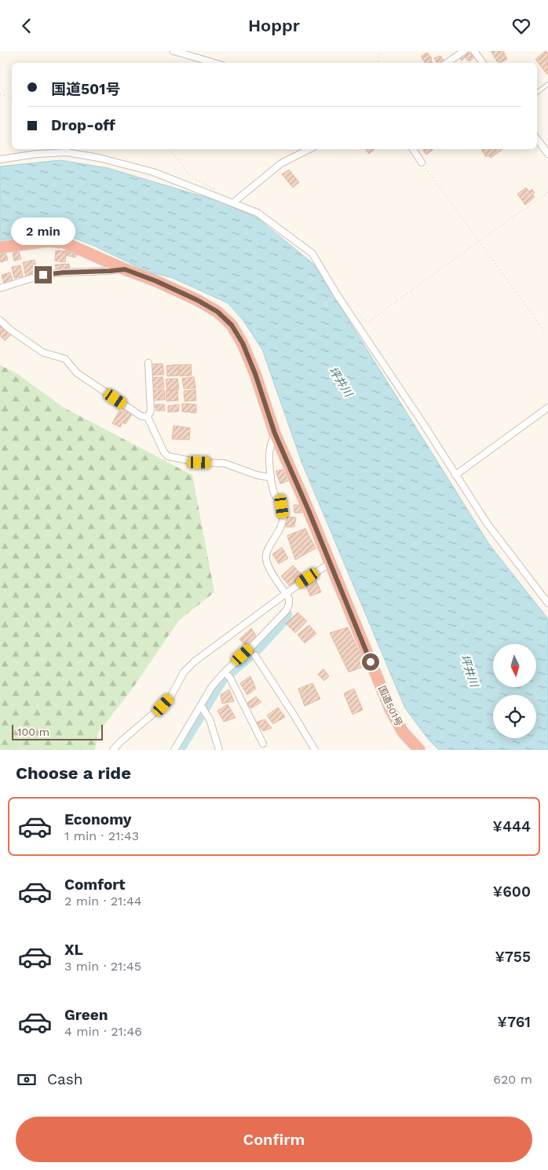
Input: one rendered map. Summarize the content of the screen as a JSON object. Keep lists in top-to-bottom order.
{
  "streets": {
    "highway": ["国道501号"]
  },
  "water": ["坪井川"],
  "scale_bar": "100 m",
  "north": "bottom",
  "page": {
    "header": "Hoppr",
    "banner": ["国道501号", "Drop-off"],
    "bubble": "2 min",
    "scale": "100 m",
    "heading": "Choose a ride",
    "list": [
      {
        "name": "Economy",
        "note": "1 min · 21:43",
        "value": "¥444"
      },
      {
        "name": "Comfort",
        "note": "2 min · 21:44",
        "value": "¥600"
      },
      {
        "name": "XL",
        "note": "3 min · 21:45",
        "value": "¥755"
      },
      {
        "name": "Green",
        "note": "4 min · 21:46",
        "value": "¥761"
      }
    ],
    "pay": ["Cash", "620 m"],
    "buttons": "Confirm"
  }
}
